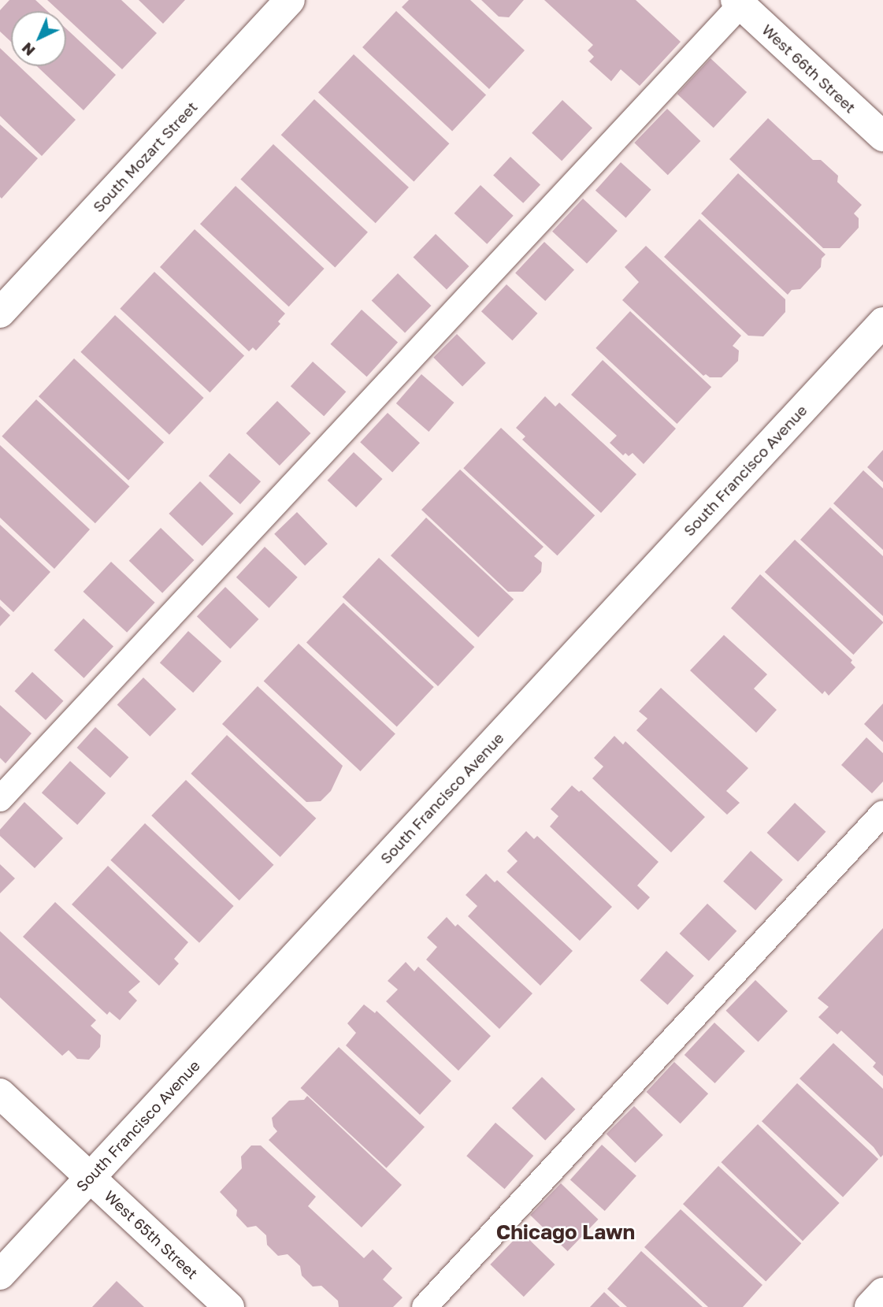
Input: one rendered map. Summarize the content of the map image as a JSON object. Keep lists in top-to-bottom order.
{
  "streets": {
    "street": [
      "West 66th Street",
      "South Mozart Street",
      "South Francisco Avenue",
      "West 65th Street"
    ]
  },
  "crossings": [
    ["South Francisco Avenue", "West 65th Street"]
  ],
  "districts": ["Chicago Lawn"],
  "north": "bottom left"
}
